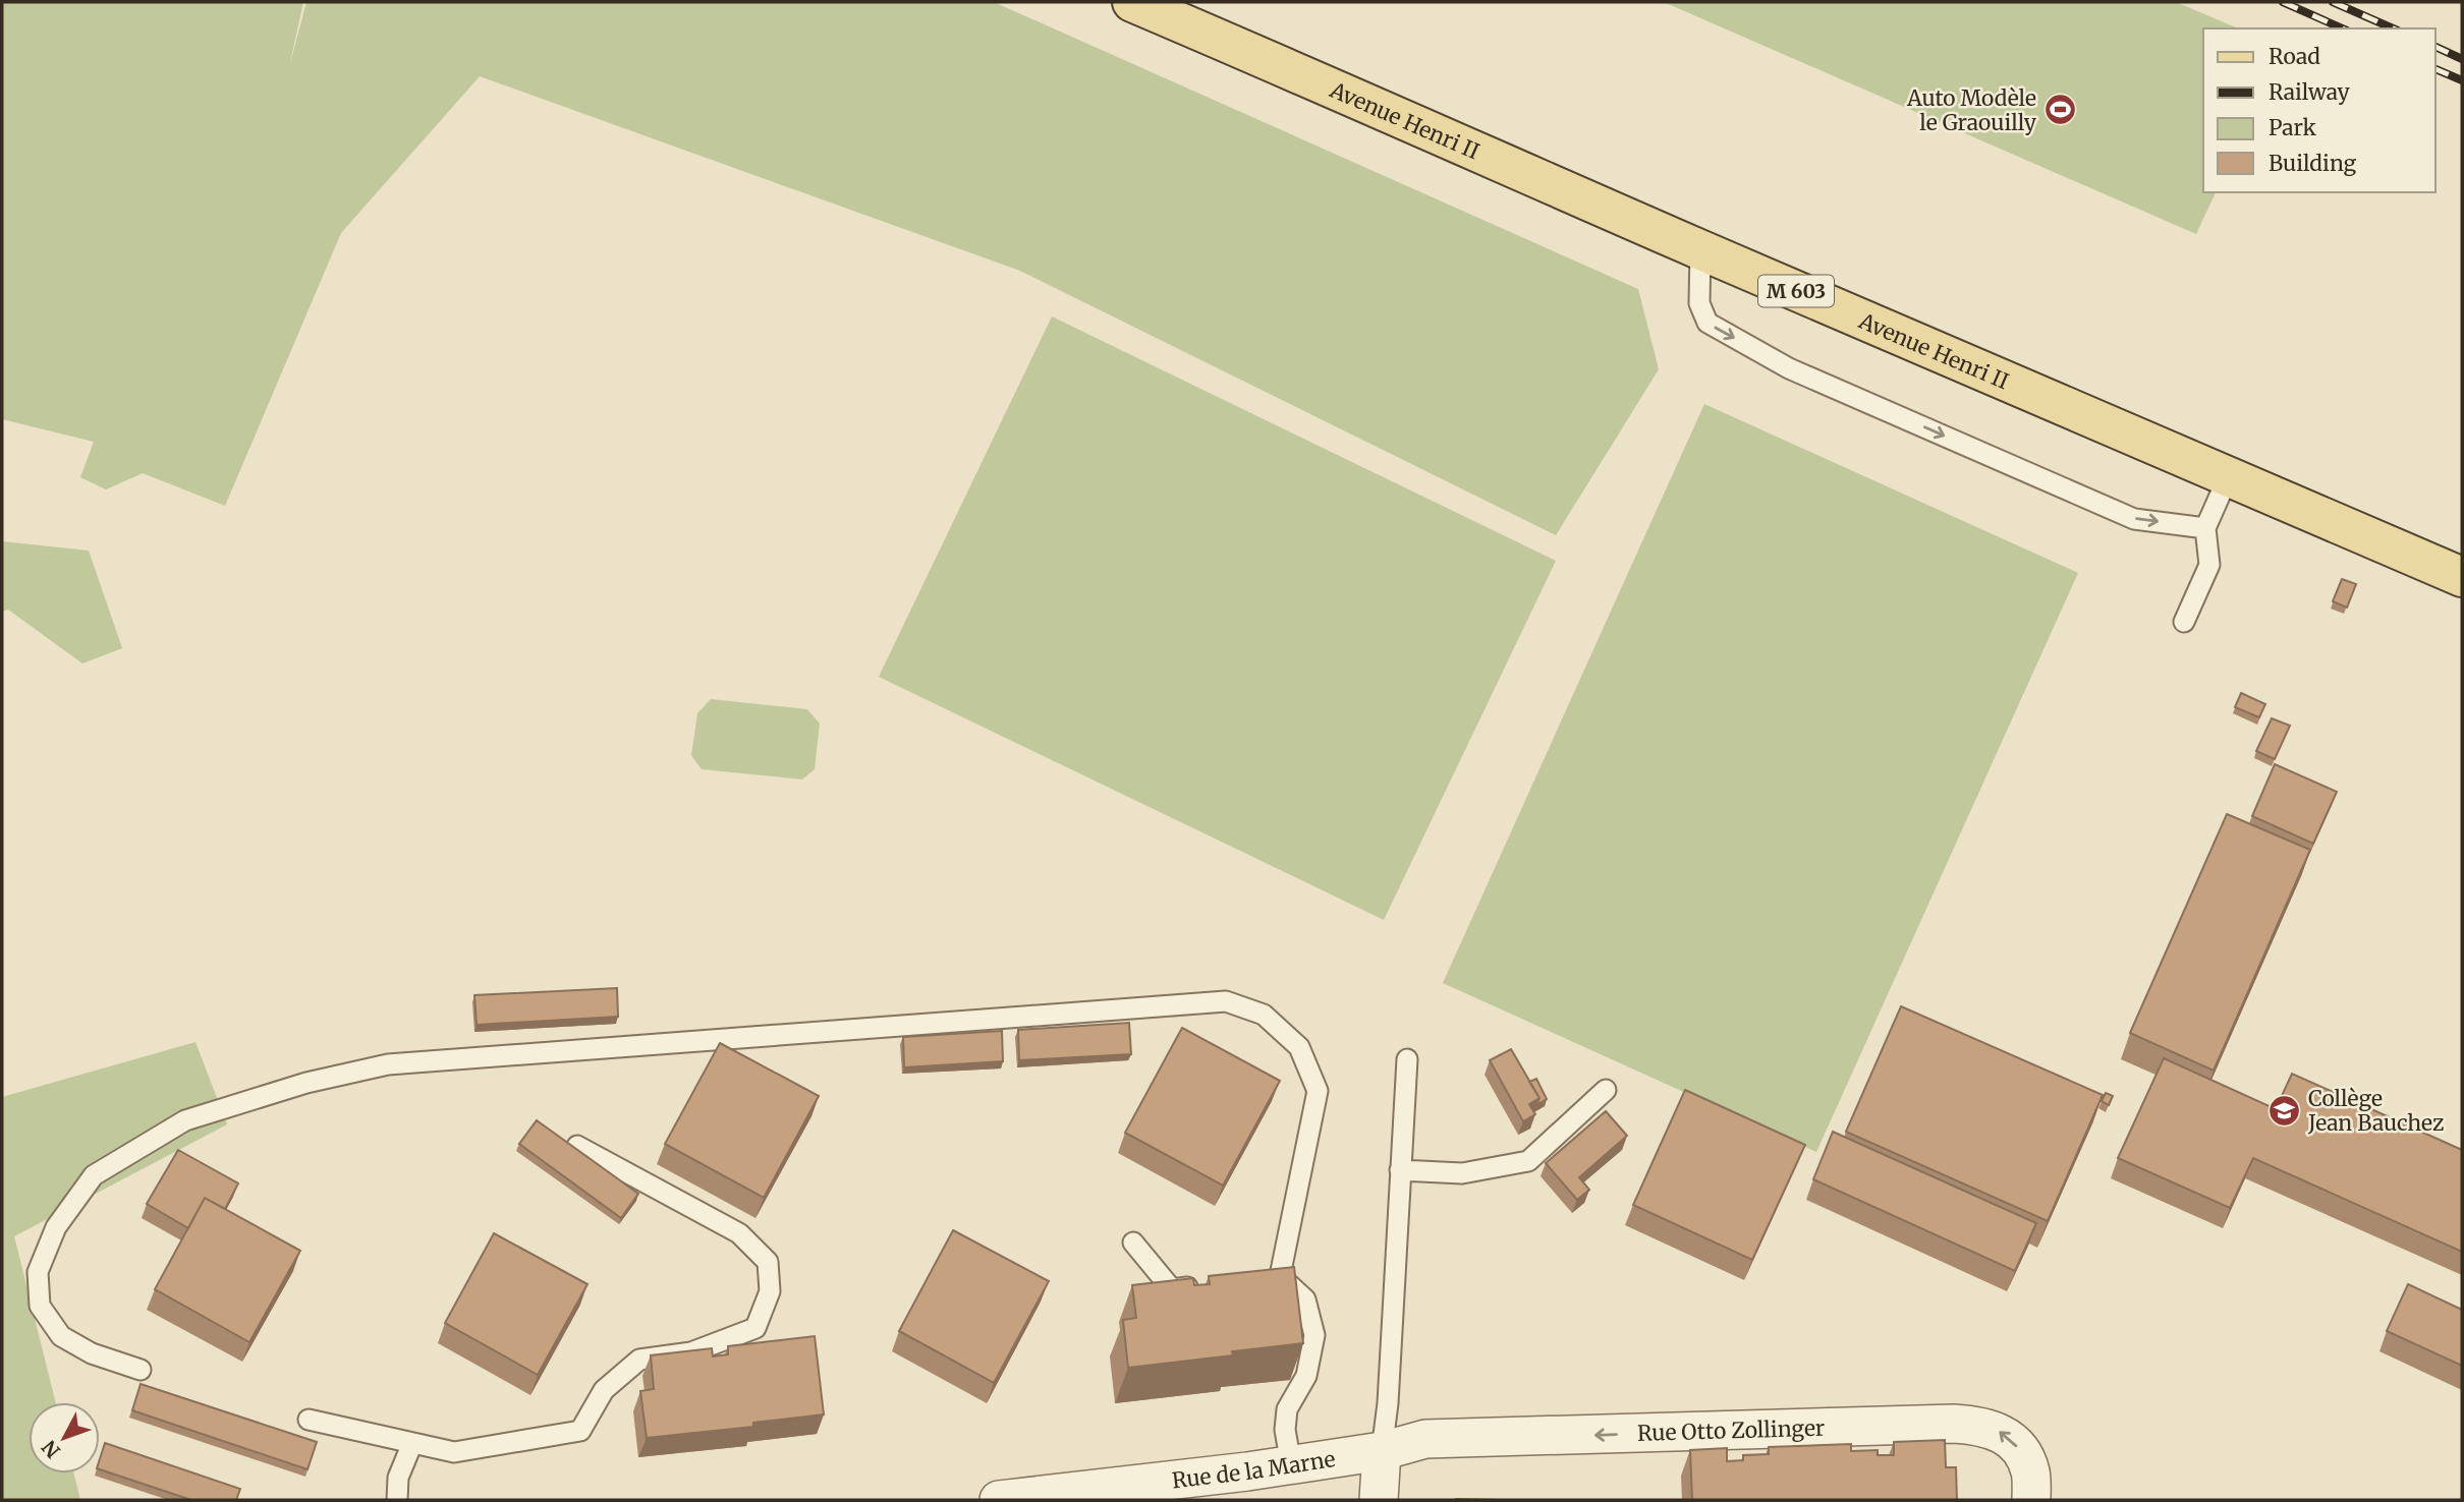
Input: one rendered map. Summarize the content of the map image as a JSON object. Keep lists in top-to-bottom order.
{
  "streets": {
    "main road": ["Avenue Henri II", "M 603"],
    "street": ["Rue Otto Zollinger", "Rue de la Marne"]
  },
  "crossings": [
    ["Rue Otto Zollinger", "Rue de la Marne"]
  ],
  "one_way": ["Rue Otto Zollinger"],
  "places": {
    "sports": ["Auto Modèle le Graouilly"],
    "school or university": ["Collège Jean Bauchez"]
  },
  "legend": [
    "Road",
    "Railway",
    "Park",
    "Building"
  ],
  "north": "bottom left"
}
